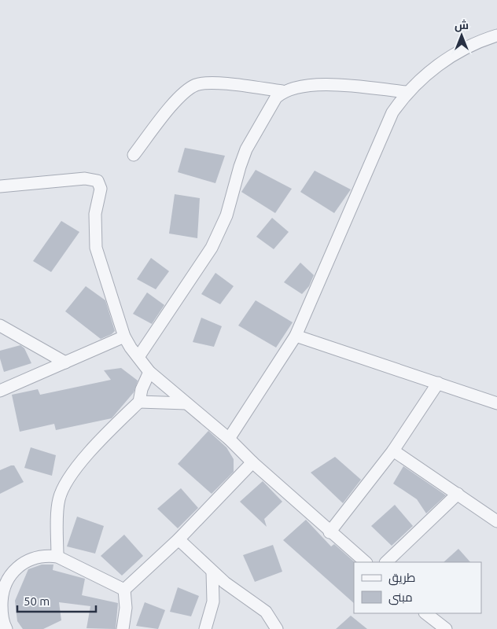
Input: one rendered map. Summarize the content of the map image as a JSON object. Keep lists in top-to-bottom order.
{
  "legend": ["طريق", "مبنى"],
  "scale_bar": "50 m",
  "north": "top"
}
